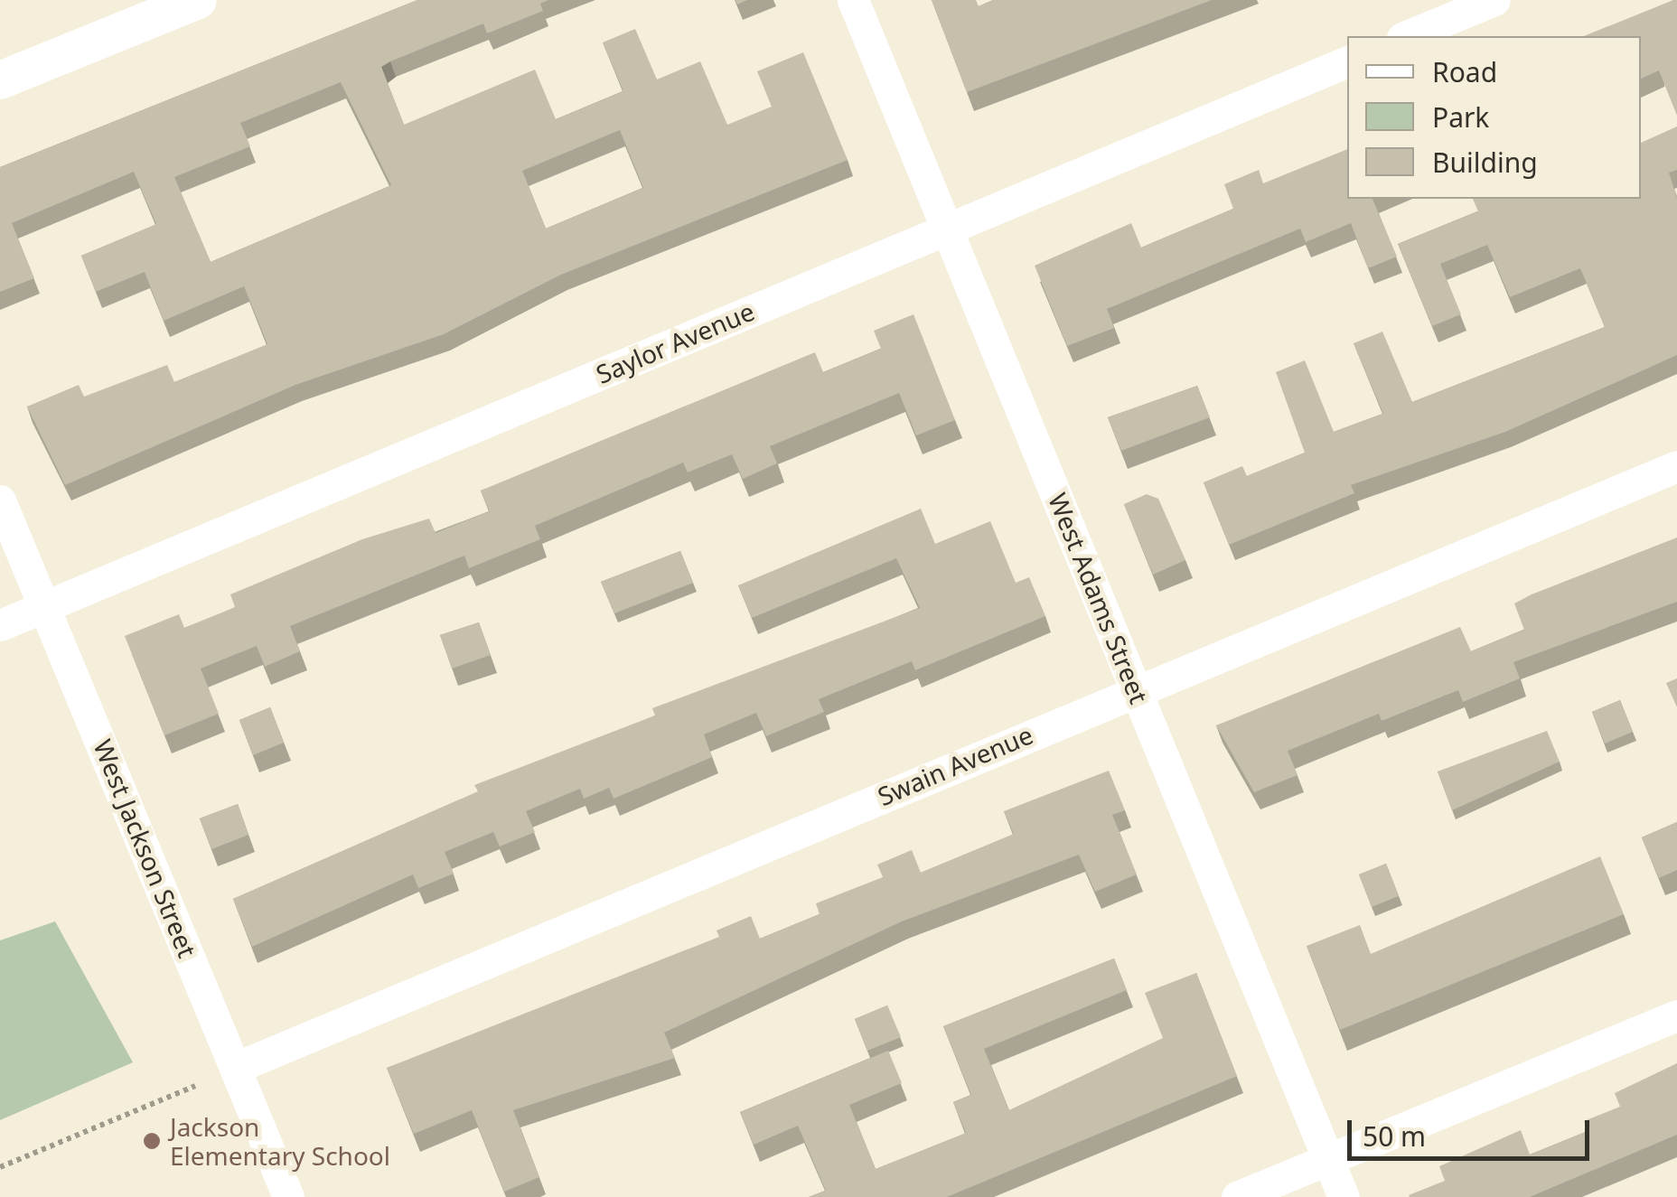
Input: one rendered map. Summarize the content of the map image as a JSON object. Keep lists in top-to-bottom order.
{
  "streets": {
    "street": [
      "Saylor Avenue",
      "West Adams Street",
      "Swain Avenue",
      "West Jackson Street"
    ]
  },
  "crossings": [
    ["Saylor Avenue", "West Adams Street"],
    ["Saylor Avenue", "West Jackson Street"],
    ["West Adams Street", "Swain Avenue"],
    ["Swain Avenue", "West Jackson Street"]
  ],
  "places": ["Jackson Elementary School"],
  "legend": ["Road", "Park", "Building"],
  "scale_bar": "50 m"
}
